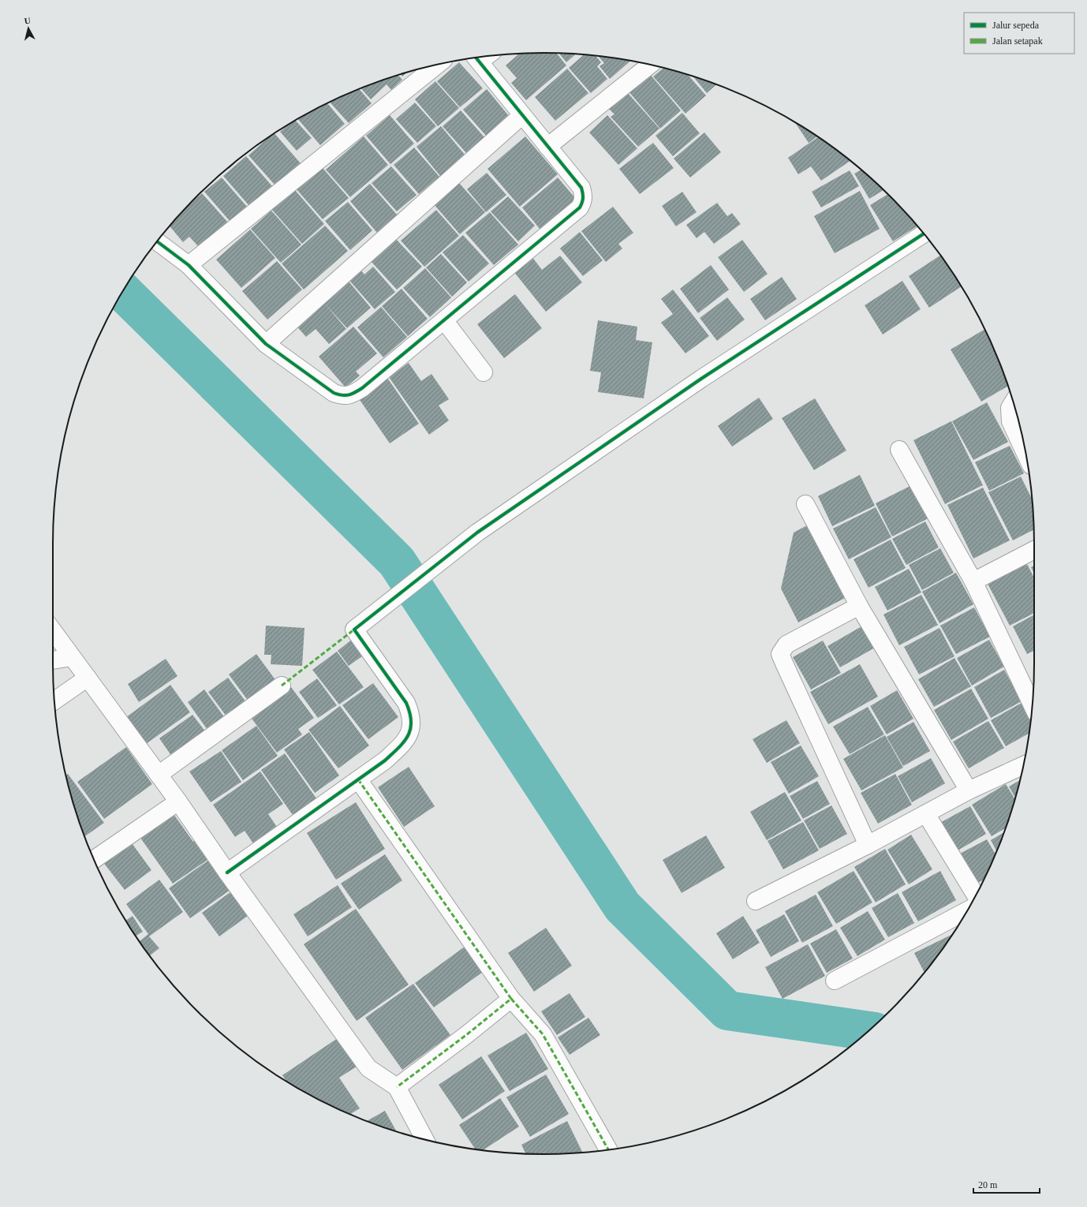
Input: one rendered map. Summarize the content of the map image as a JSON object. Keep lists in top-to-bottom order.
{
  "legend": ["Jalur sepeda", "Jalan setapak"],
  "scale_bar": "20 m",
  "north": "top"
}
